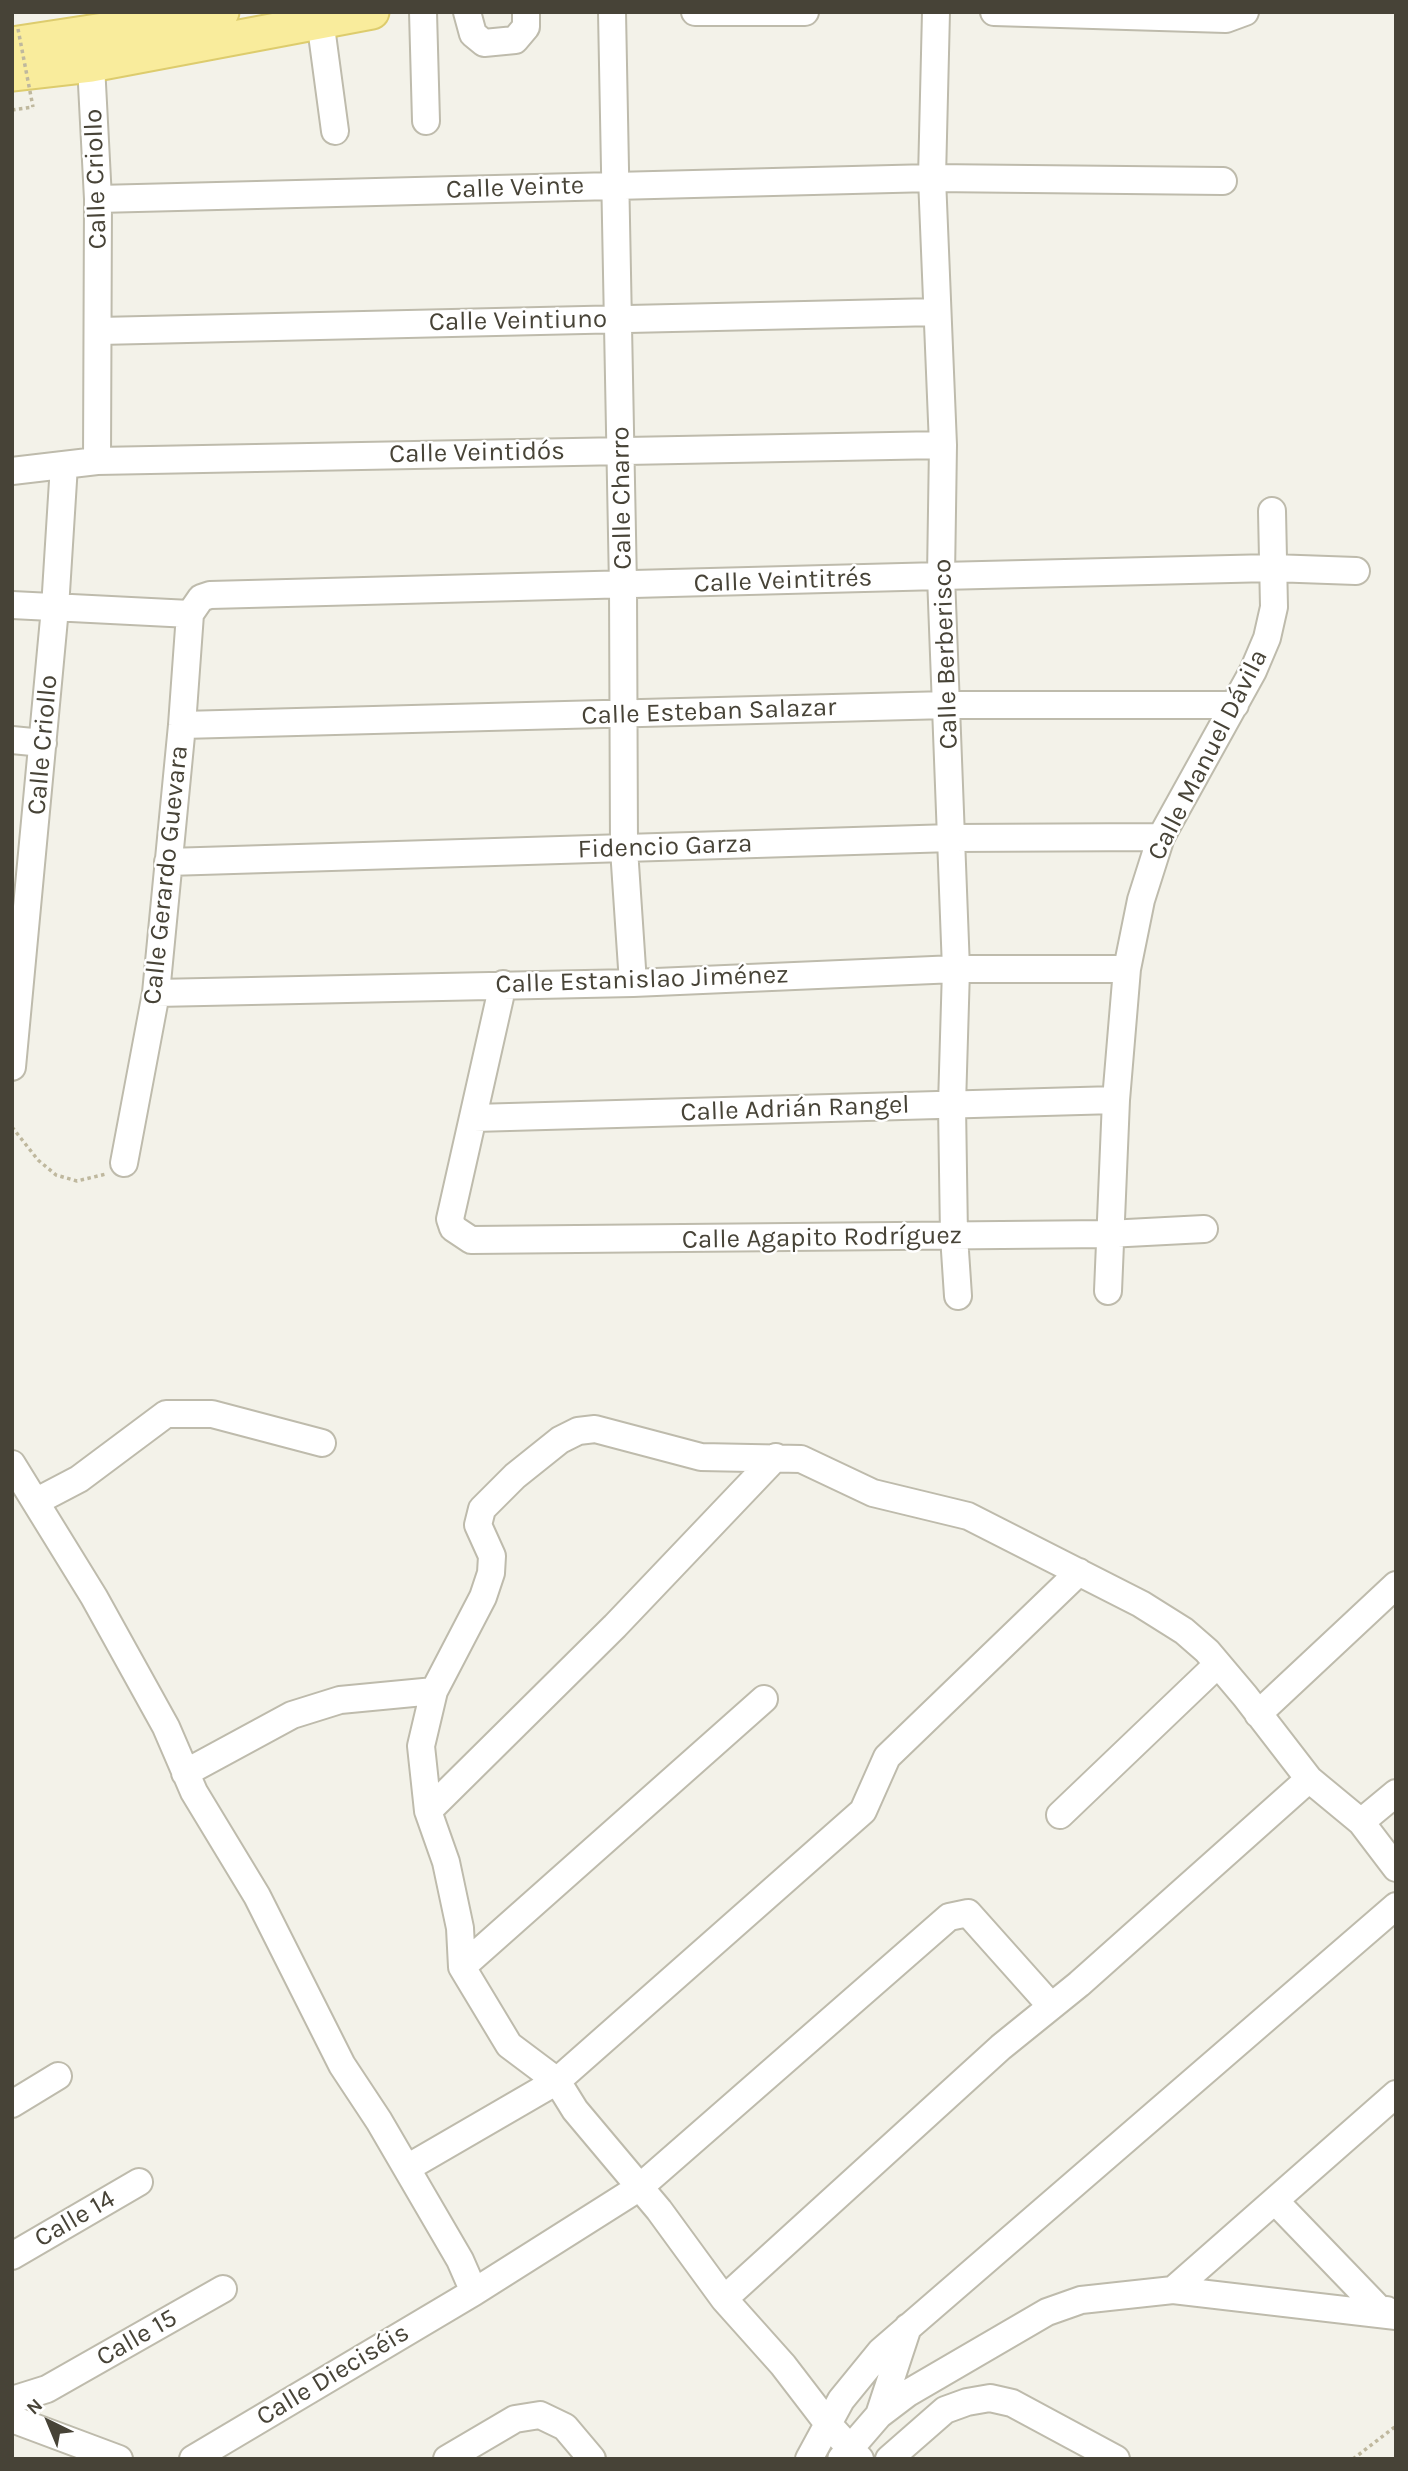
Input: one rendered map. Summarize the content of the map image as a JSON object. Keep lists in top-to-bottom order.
{
  "streets": {
    "street": [
      "Calle Criollo",
      "Calle Veinte",
      "Calle Veintiuno",
      "Calle Veintidós",
      "Calle Charro",
      "Calle Veintitrés",
      "Calle Berberisco",
      "Calle Esteban Salazar",
      "Calle Manuel Dávila",
      "Fidencio Garza",
      "Calle Gerardo Guevara",
      "Calle Estanislao Jiménez",
      "Calle Adrián Rangel",
      "Calle Agapito Rodríguez",
      "Calle 14",
      "Calle 15",
      "Calle Dieciséis"
    ]
  },
  "crossings": [
    ["Calle Criollo", "Calle Veinte"],
    ["Calle Criollo", "Calle Veintiuno"],
    ["Calle Criollo", "Calle Veintidós"],
    ["Calle Veinte", "Calle Charro"],
    ["Calle Veinte", "Calle Berberisco"],
    ["Calle Veintiuno", "Calle Charro"],
    ["Calle Veintiuno", "Calle Berberisco"],
    ["Calle Veintidós", "Calle Charro"],
    ["Calle Veintidós", "Calle Berberisco"],
    ["Calle Charro", "Calle Veintitrés"],
    ["Calle Charro", "Calle Esteban Salazar"],
    ["Calle Charro", "Fidencio Garza"],
    ["Calle Charro", "Calle Estanislao Jiménez"],
    ["Calle Veintitrés", "Calle Berberisco"],
    ["Calle Veintitrés", "Calle Manuel Dávila"],
    ["Calle Veintitrés", "Calle Gerardo Guevara"],
    ["Calle Berberisco", "Calle Esteban Salazar"],
    ["Calle Berberisco", "Fidencio Garza"],
    ["Calle Berberisco", "Calle Estanislao Jiménez"],
    ["Calle Berberisco", "Calle Adrián Rangel"],
    ["Calle Berberisco", "Calle Agapito Rodríguez"],
    ["Calle Esteban Salazar", "Calle Manuel Dávila"],
    ["Calle Esteban Salazar", "Calle Gerardo Guevara"],
    ["Calle Manuel Dávila", "Fidencio Garza"],
    ["Calle Manuel Dávila", "Calle Estanislao Jiménez"],
    ["Calle Manuel Dávila", "Calle Adrián Rangel"],
    ["Calle Manuel Dávila", "Calle Agapito Rodríguez"],
    ["Fidencio Garza", "Calle Gerardo Guevara"],
    ["Calle Gerardo Guevara", "Calle Estanislao Jiménez"],
    ["Calle Adrián Rangel", "Calle Agapito Rodríguez"]
  ],
  "north": "top left"
}
